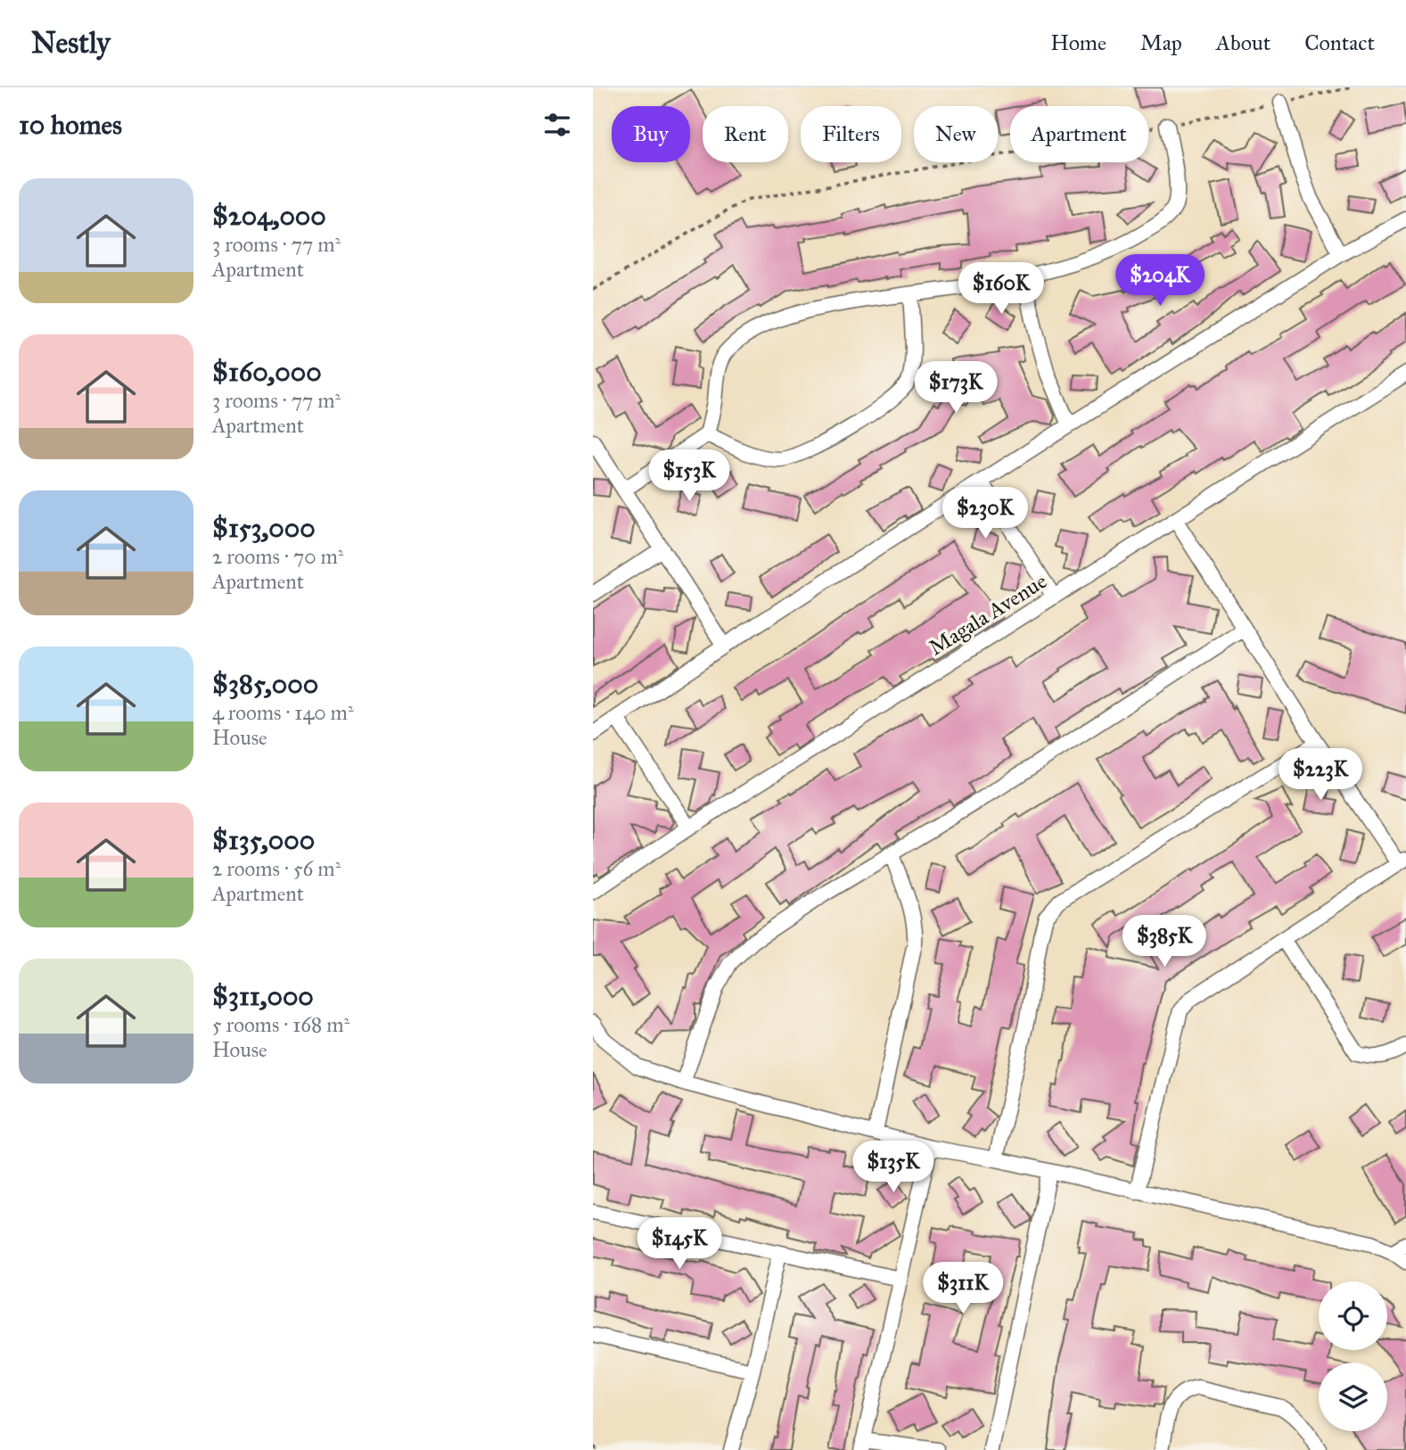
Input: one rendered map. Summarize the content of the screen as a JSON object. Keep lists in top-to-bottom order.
{
  "streets": {
    "street": ["Magala Avenue"]
  },
  "page": {
    "header": "Nestly",
    "nav": [
      "Home",
      "Map",
      "About",
      "Contact"
    ],
    "heading": "10 homes",
    "chip": [
      "Buy",
      "Rent",
      "Filters",
      "New",
      "Apartment"
    ],
    "list": [
      {
        "name": "$204,000",
        "note": "3 rooms · 77 m² · Apartment"
      },
      {
        "name": "$160,000",
        "note": "3 rooms · 77 m² · Apartment"
      },
      {
        "name": "$153,000",
        "note": "2 rooms · 70 m² · Apartment"
      },
      {
        "name": "$385,000",
        "note": "4 rooms · 140 m² · House"
      },
      {
        "name": "$135,000",
        "note": "2 rooms · 56 m² · Apartment"
      },
      {
        "name": "$311,000",
        "note": "5 rooms · 168 m² · House"
      }
    ],
    "price": [
      "$204K",
      "$160K",
      "$173K",
      "$153K",
      "$230K",
      "$223K",
      "$385K",
      "$135K",
      "$145K",
      "$311K"
    ]
  }
}
